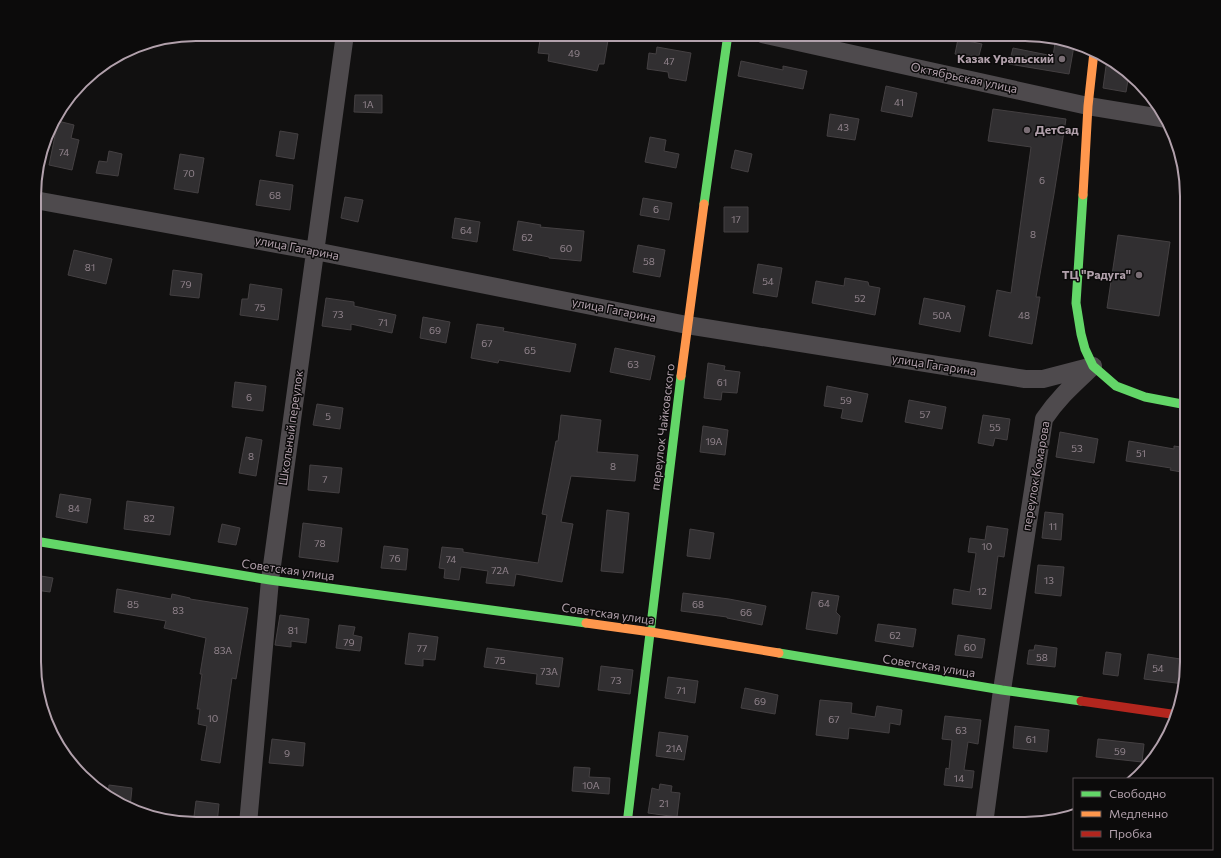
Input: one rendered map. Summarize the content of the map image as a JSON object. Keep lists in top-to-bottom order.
{
  "streets": {
    "street": [
      "Октябрьская улица",
      "улица Гагарина",
      "переулок Чайковского",
      "Школьный переулок",
      "переулок Комарова",
      "Советская улица"
    ]
  },
  "crossings": [
    ["улица Гагарина", "переулок Чайковского"],
    ["улица Гагарина", "Школьный переулок"],
    ["улица Гагарина", "переулок Комарова"],
    ["переулок Чайковского", "Советская улица"],
    ["Школьный переулок", "Советская улица"],
    ["переулок Комарова", "Советская улица"]
  ],
  "places": ["Казак Уральский", "ДетСад", "ТЦ \"Радуга\""],
  "house_numbers": [
    "49",
    "47",
    "41",
    "1А",
    "43",
    "74",
    "70",
    "6",
    "68",
    "6",
    "17",
    "64",
    "8",
    "62",
    "60",
    "58",
    "81",
    "54",
    "79",
    "52",
    "75",
    "73",
    "50А",
    "48",
    "71",
    "69",
    "67",
    "65",
    "63",
    "61",
    "6",
    "59",
    "57",
    "5",
    "55",
    "19А",
    "53",
    "51",
    "8",
    "8",
    "7",
    "84",
    "82",
    "11",
    "78",
    "10",
    "76",
    "74",
    "72А",
    "13",
    "12",
    "64",
    "85",
    "68",
    "83",
    "66",
    "81",
    "62",
    "79",
    "60",
    "77",
    "83А",
    "58",
    "75",
    "54",
    "73А",
    "73",
    "71",
    "69",
    "10",
    "67",
    "63",
    "61",
    "21А",
    "59",
    "9",
    "14",
    "10А",
    "21"
  ],
  "legend": ["Свободно", "Медленно", "Пробка"]
}
